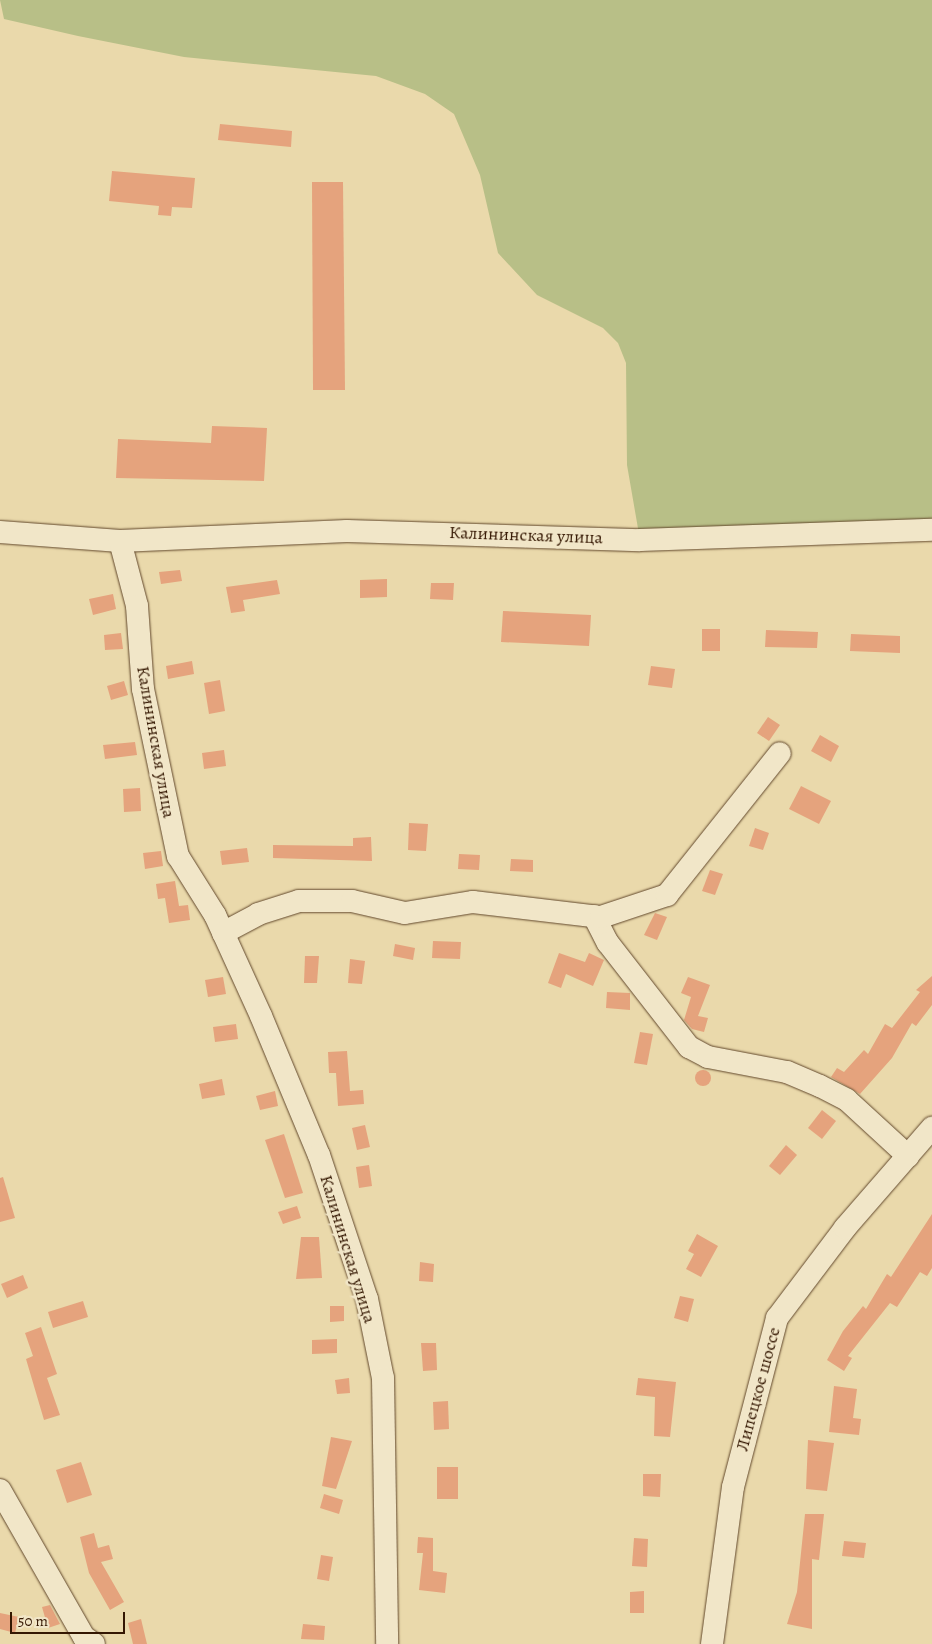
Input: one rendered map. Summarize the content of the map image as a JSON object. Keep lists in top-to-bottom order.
{
  "streets": {
    "street": ["Калининская улица", "Липецкое шоссе"]
  },
  "scale_bar": "50 m"
}
